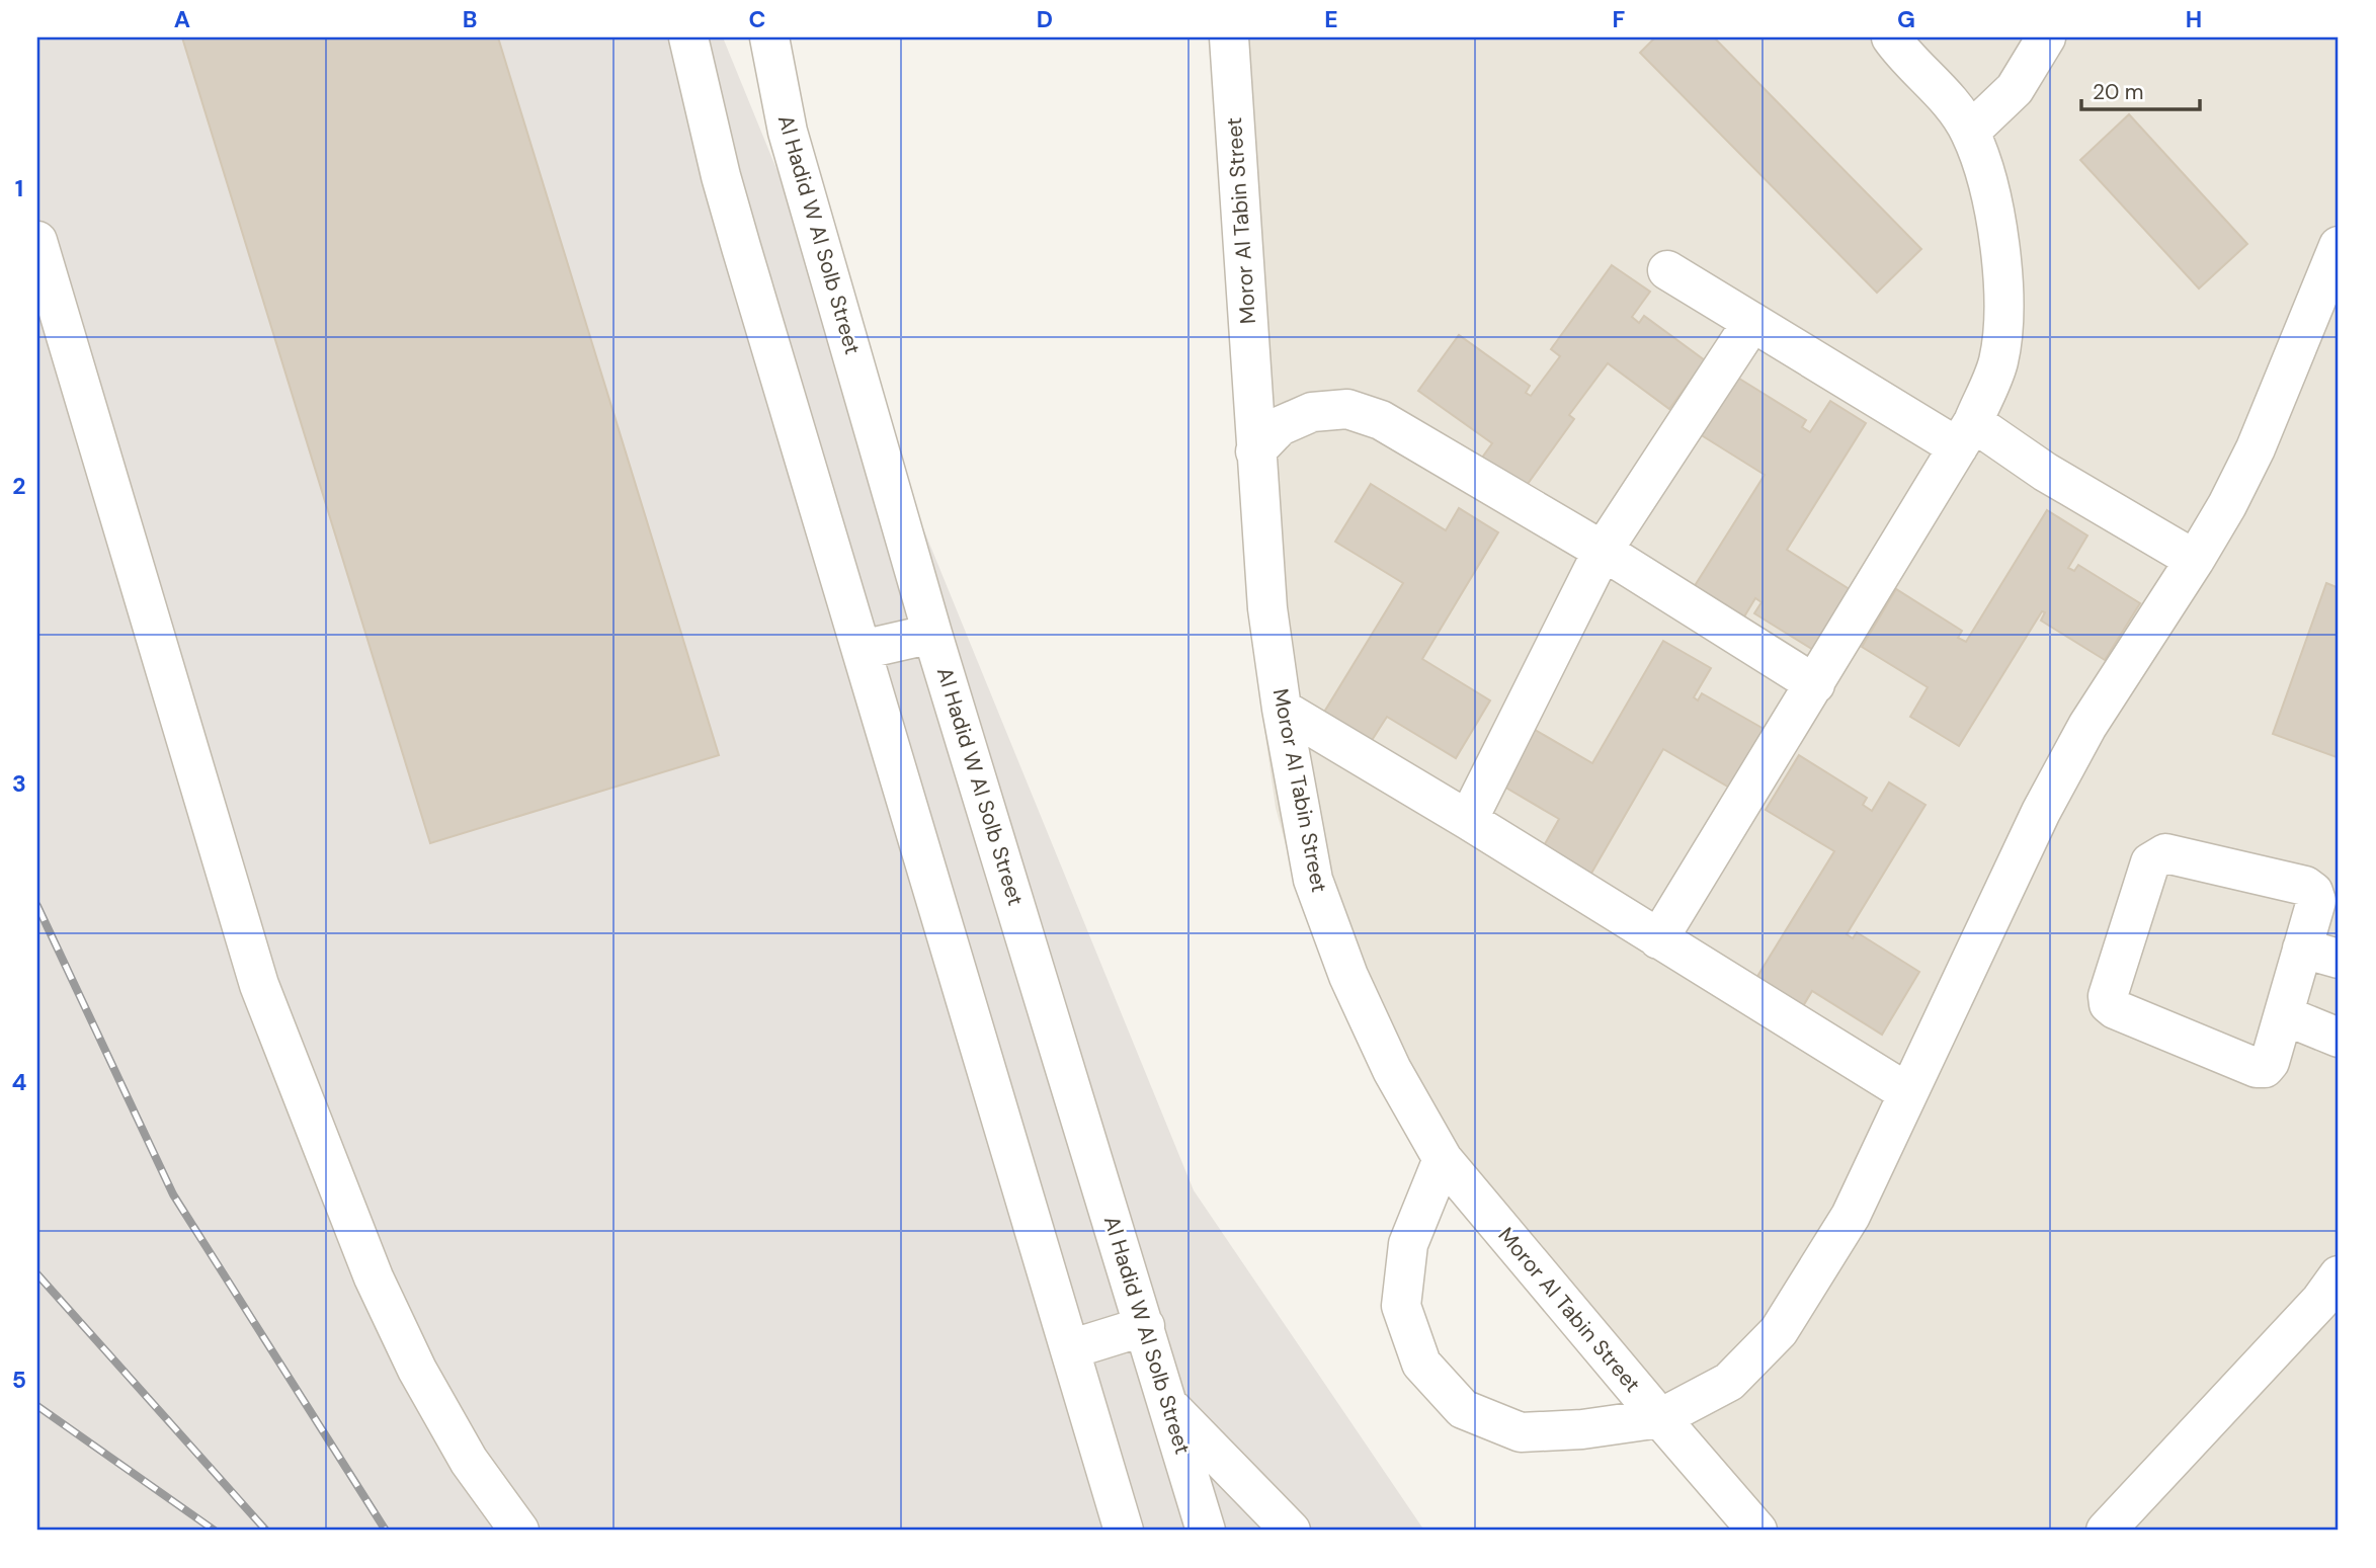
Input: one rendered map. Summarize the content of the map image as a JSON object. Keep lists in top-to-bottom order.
{
  "streets": {
    "street": ["Moror Al Tabin Street", "Al Hadid W Al Solb Street"]
  },
  "scale_bar": "20 m",
  "grid": {
    "columns": [
      "A",
      "B",
      "C",
      "D",
      "E",
      "F",
      "G",
      "H"
    ],
    "rows": [
      "1",
      "2",
      "3",
      "4",
      "5"
    ]
  }
}
